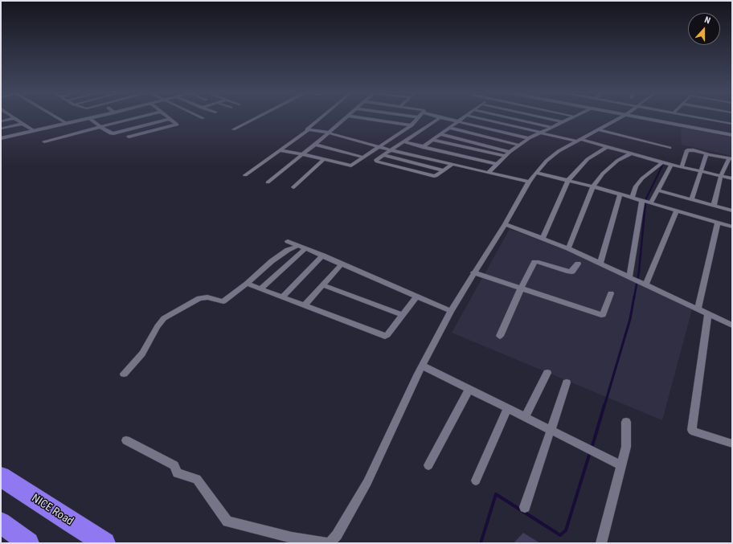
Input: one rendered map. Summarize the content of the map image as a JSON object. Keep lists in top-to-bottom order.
{
  "streets": {
    "highway": ["NICE Road"]
  },
  "north": "top"
}
